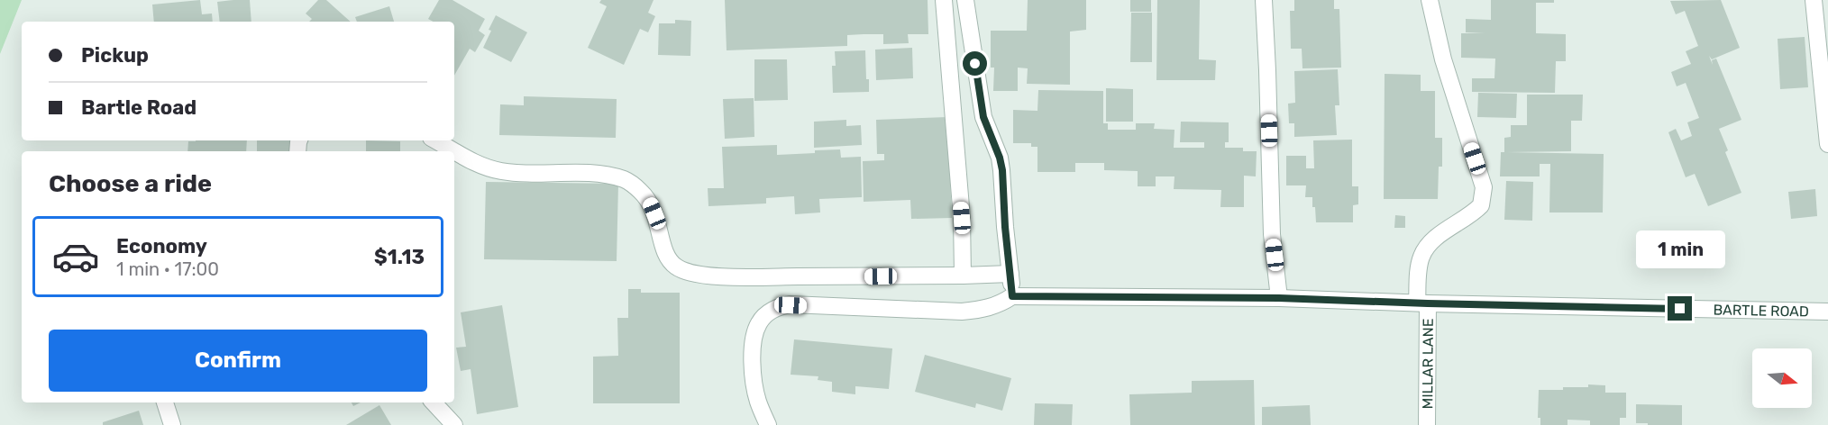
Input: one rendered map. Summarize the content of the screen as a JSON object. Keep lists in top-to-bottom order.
{
  "streets": {
    "street": ["BARTLE ROAD", "MILLAR LANE"]
  },
  "crossings": [
    ["BARTLE ROAD", "MILLAR LANE"]
  ],
  "north": "right",
  "page": {
    "banner": ["Pickup", "Bartle Road"],
    "heading": "Choose a ride",
    "list": [
      {
        "name": "Economy",
        "note": "1 min · 17:00",
        "value": "$1.13"
      }
    ],
    "bubble": "1 min",
    "buttons": "Confirm"
  }
}
